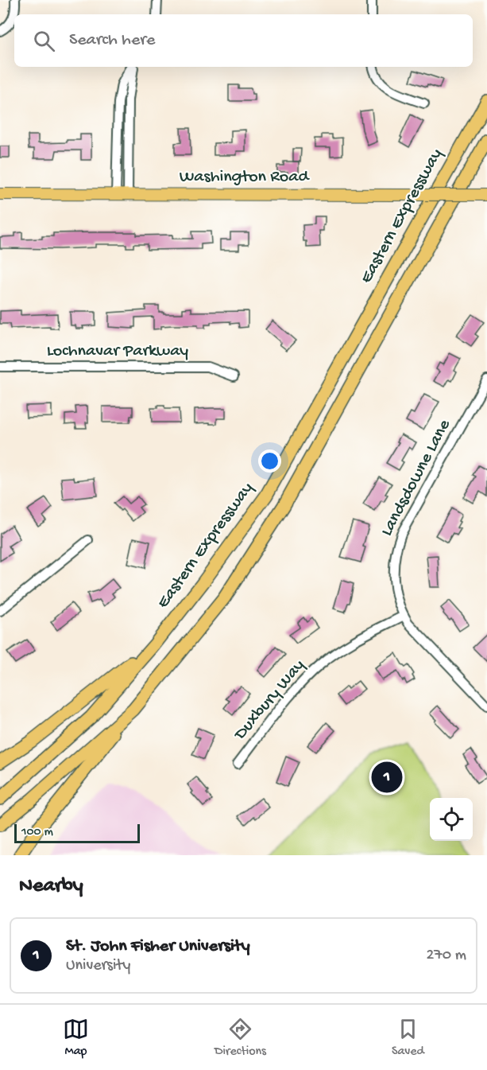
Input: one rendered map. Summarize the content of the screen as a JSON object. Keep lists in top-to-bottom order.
{
  "streets": {
    "highway": ["Eastern Expressway"],
    "main road": ["Washington Road"],
    "street": ["Lochnavar Parkway", "Landsdowne Lane", "Duxbury Way"]
  },
  "crossings": [
    ["Landsdowne Lane", "Duxbury Way"]
  ],
  "scale_bar": "100 m",
  "page": {
    "search": "Search here",
    "pins": "1",
    "scale": "100 m",
    "heading": "Nearby",
    "list": [
      {
        "mark": "1",
        "name": "St. John Fisher University",
        "note": "University",
        "value": "270 m"
      }
    ],
    "nav": ["Map", "Directions", "Saved"]
  }
}
